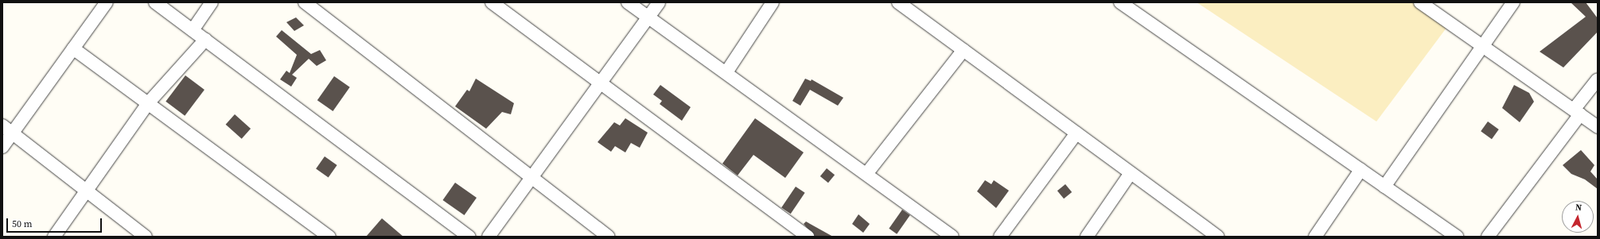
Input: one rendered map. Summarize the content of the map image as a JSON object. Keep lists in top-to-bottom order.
{
  "scale_bar": "50 m",
  "north": "top"
}
